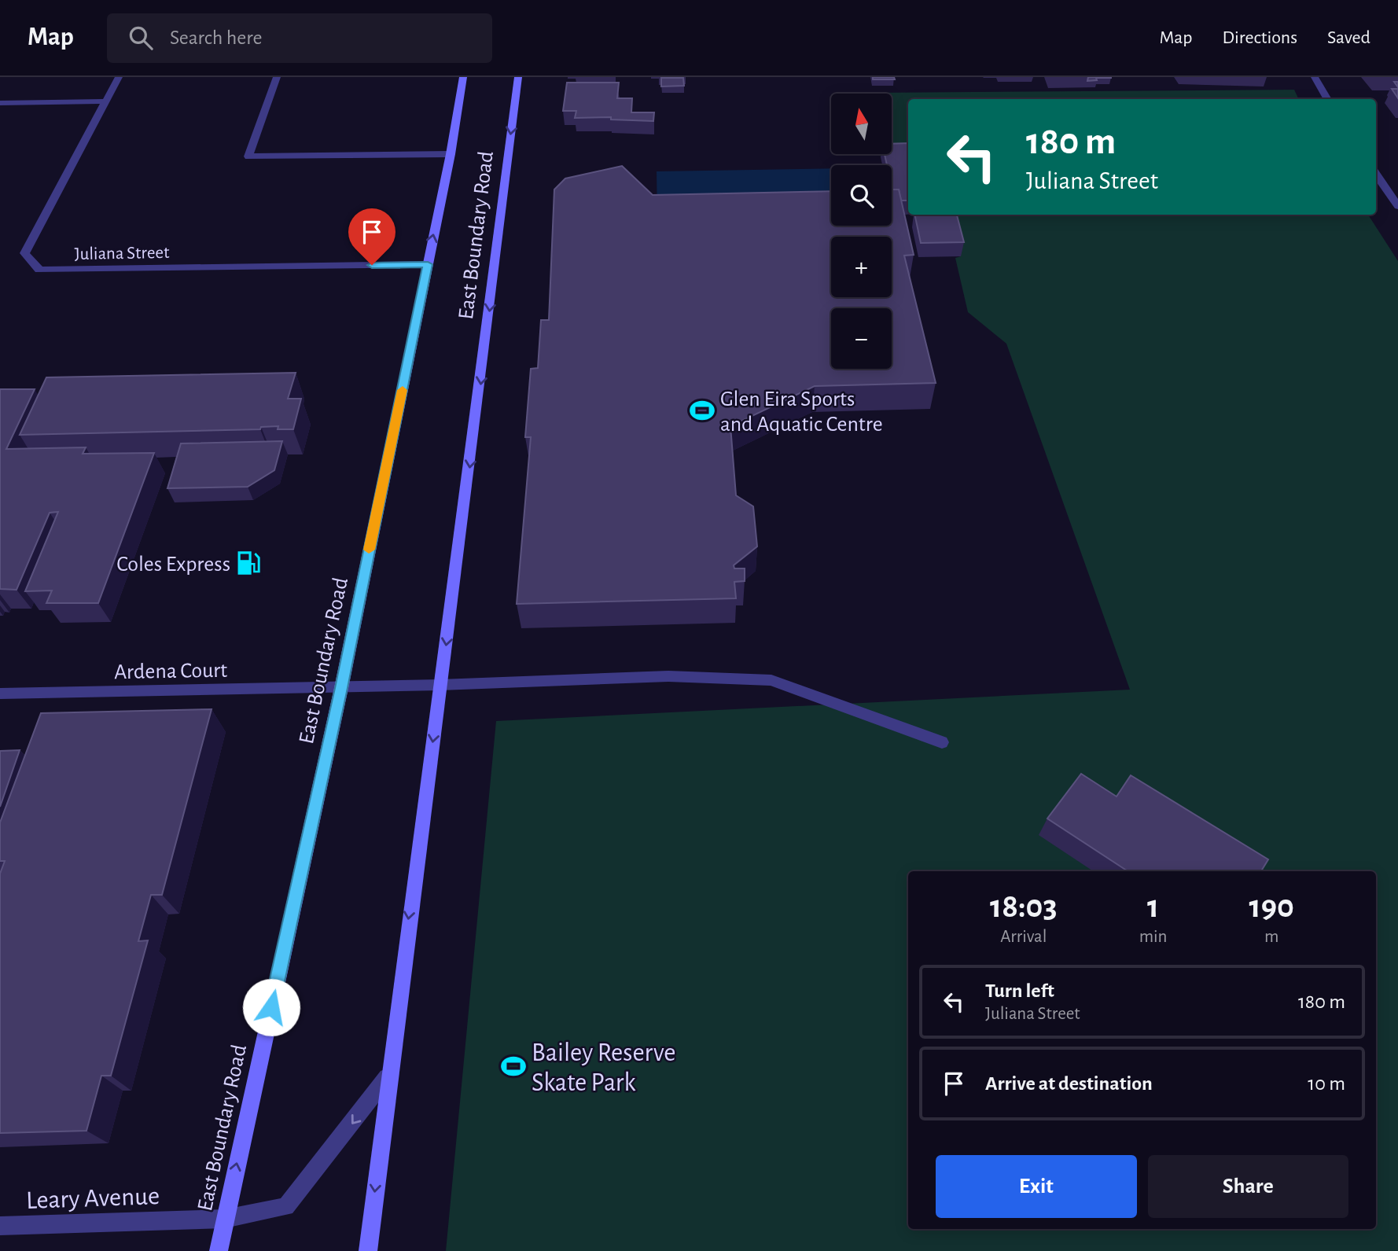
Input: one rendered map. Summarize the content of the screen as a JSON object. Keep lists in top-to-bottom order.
{
  "streets": {
    "main road": ["East Boundary Road"],
    "street": ["Juliana Street", "Ardena Court", "Leary Avenue"]
  },
  "crossings": [
    ["East Boundary Road", "Juliana Street"],
    ["East Boundary Road", "Ardena Court"],
    ["East Boundary Road", "Leary Avenue"]
  ],
  "one_way": ["Leary Avenue"],
  "places": {
    "sports": ["Glen Eira Sports and Aquatic Centre", "Bailey Reserve Skate Park"],
    "fuel station": ["Coles Express"]
  },
  "north": "top",
  "page": {
    "header": "Map",
    "search": "Search here",
    "nav": ["Map", "Directions", "Saved"],
    "map_buttons": ["+", "−"],
    "turn": ["180 m", "Juliana Street"],
    "eta": [
      "18:03",
      "Arrival",
      "1",
      "min",
      "190",
      "m"
    ],
    "list": [
      {
        "name": "Turn left",
        "note": "Juliana Street",
        "value": "180 m"
      },
      {
        "name": "Arrive at destination",
        "value": "10 m"
      }
    ],
    "buttons": ["Exit", "Share"]
  }
}
